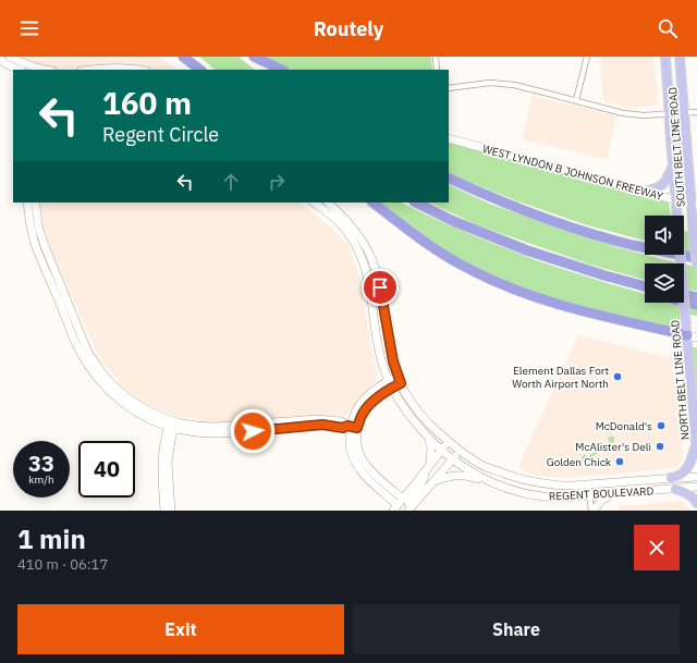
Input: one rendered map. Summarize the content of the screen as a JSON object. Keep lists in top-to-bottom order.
{
  "streets": {
    "main road": ["SOUTH BELT LINE ROAD", "NORTH BELT LINE ROAD"],
    "street": ["WEST LYNDON B JOHNSON FREEWAY", "REGENT BOULEVARD"]
  },
  "crossings": [
    ["SOUTH BELT LINE ROAD", "WEST LYNDON B JOHNSON FREEWAY"],
    ["SOUTH BELT LINE ROAD", "NORTH BELT LINE ROAD"],
    ["WEST LYNDON B JOHNSON FREEWAY", "NORTH BELT LINE ROAD"]
  ],
  "places": [
    "Element Dallas Fort Worth Airport North",
    "McDonald's",
    "McAlister's Deli",
    "Golden Chick"
  ],
  "page": {
    "header": "Routely",
    "turn": ["160 m", "Regent Circle"],
    "speed": "33 km/h",
    "limit": "40",
    "heading": ["1 min", "410 m · 06:17"],
    "buttons": ["Exit", "Share"]
  }
}
